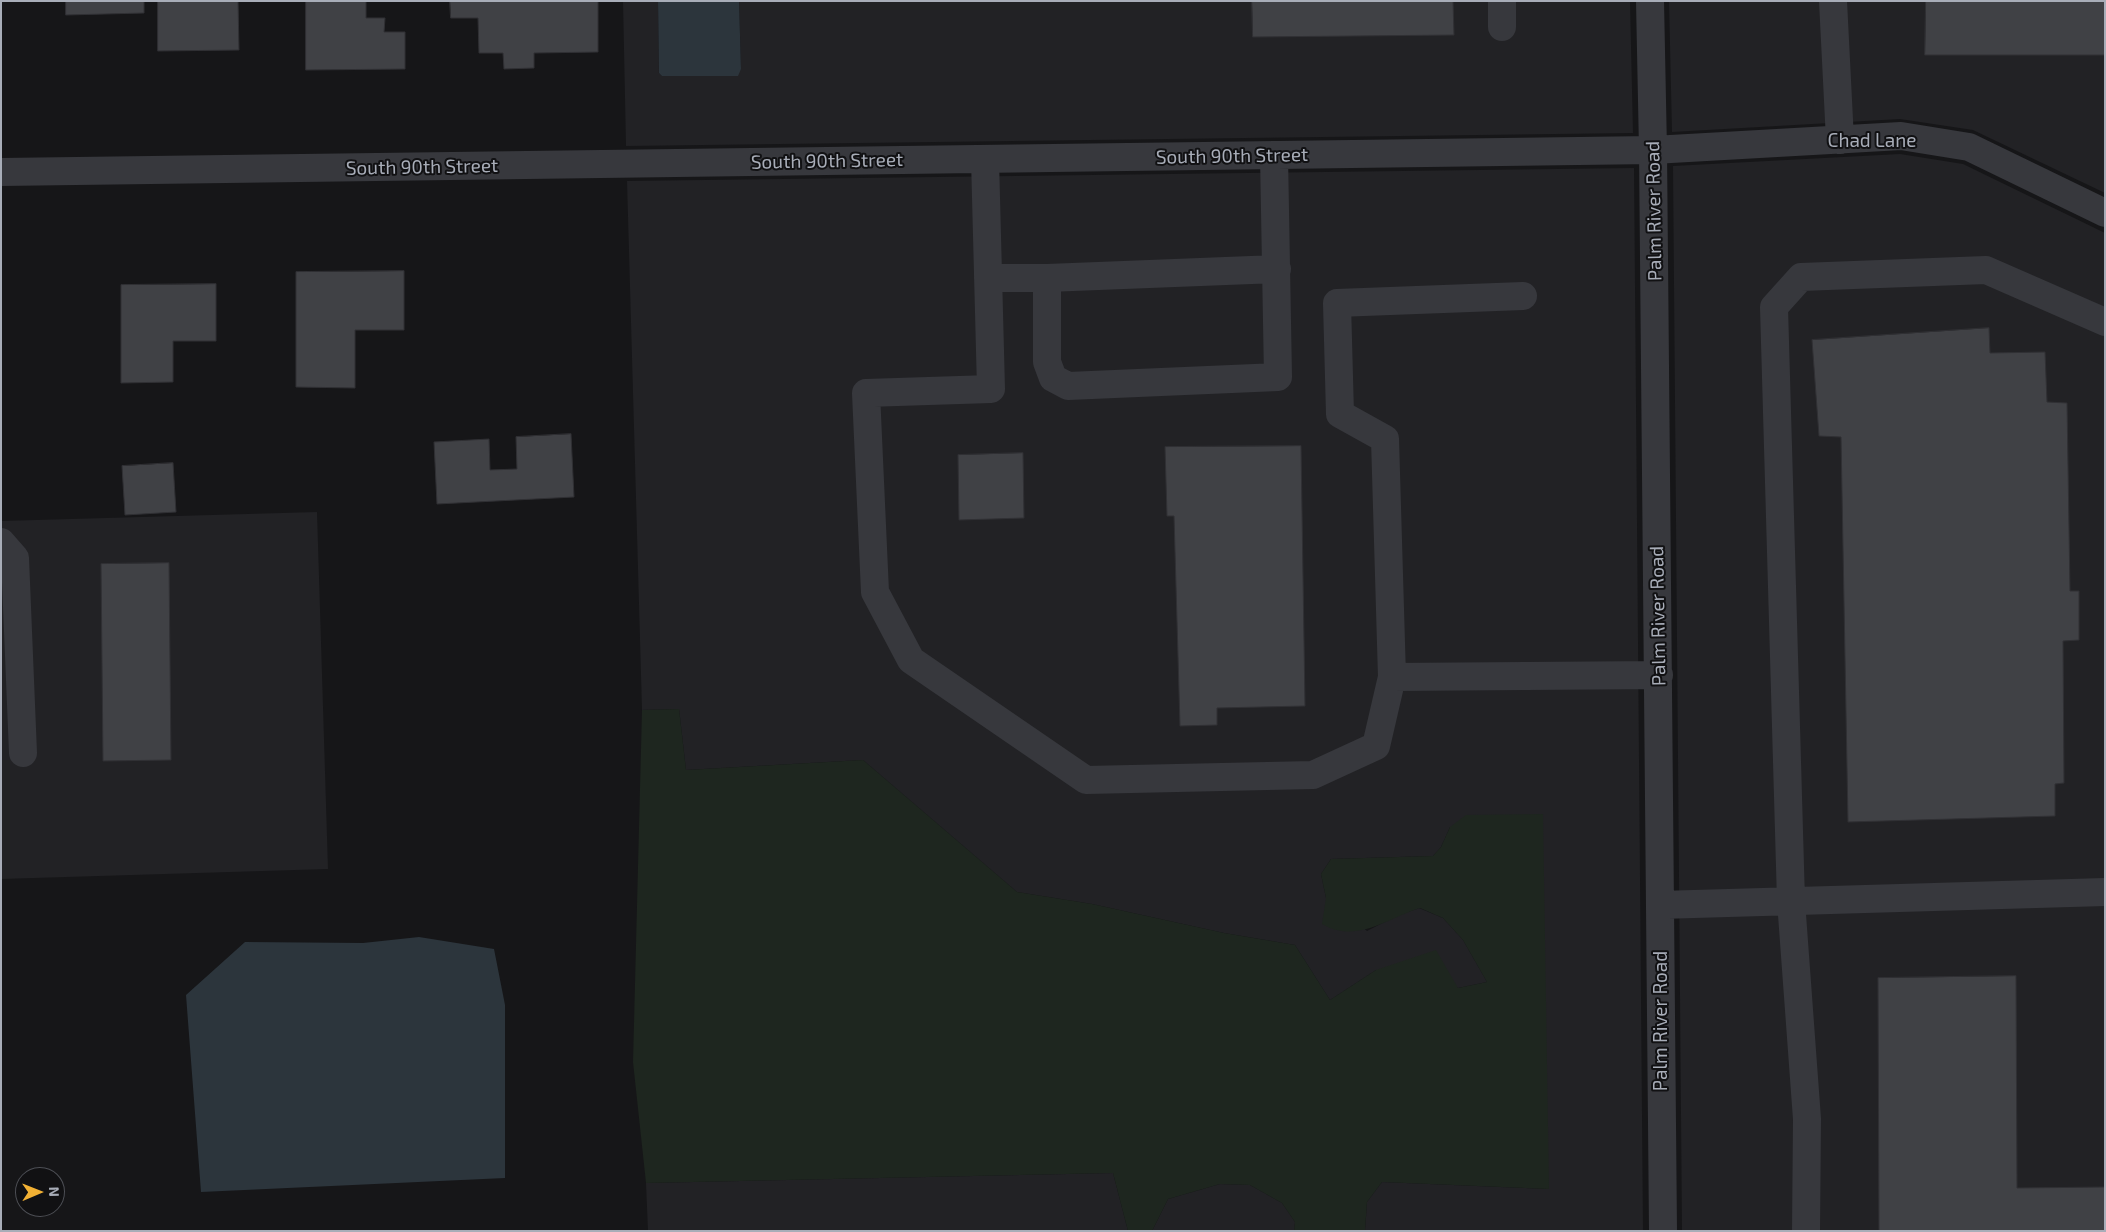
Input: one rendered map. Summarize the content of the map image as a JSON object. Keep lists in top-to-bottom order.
{
  "streets": {
    "street": ["Chad Lane", "South 90th Street", "Palm River Road"]
  },
  "crossings": [
    ["Chad Lane", "South 90th Street"],
    ["Chad Lane", "Palm River Road"],
    ["South 90th Street", "Palm River Road"]
  ],
  "north": "right"
}
